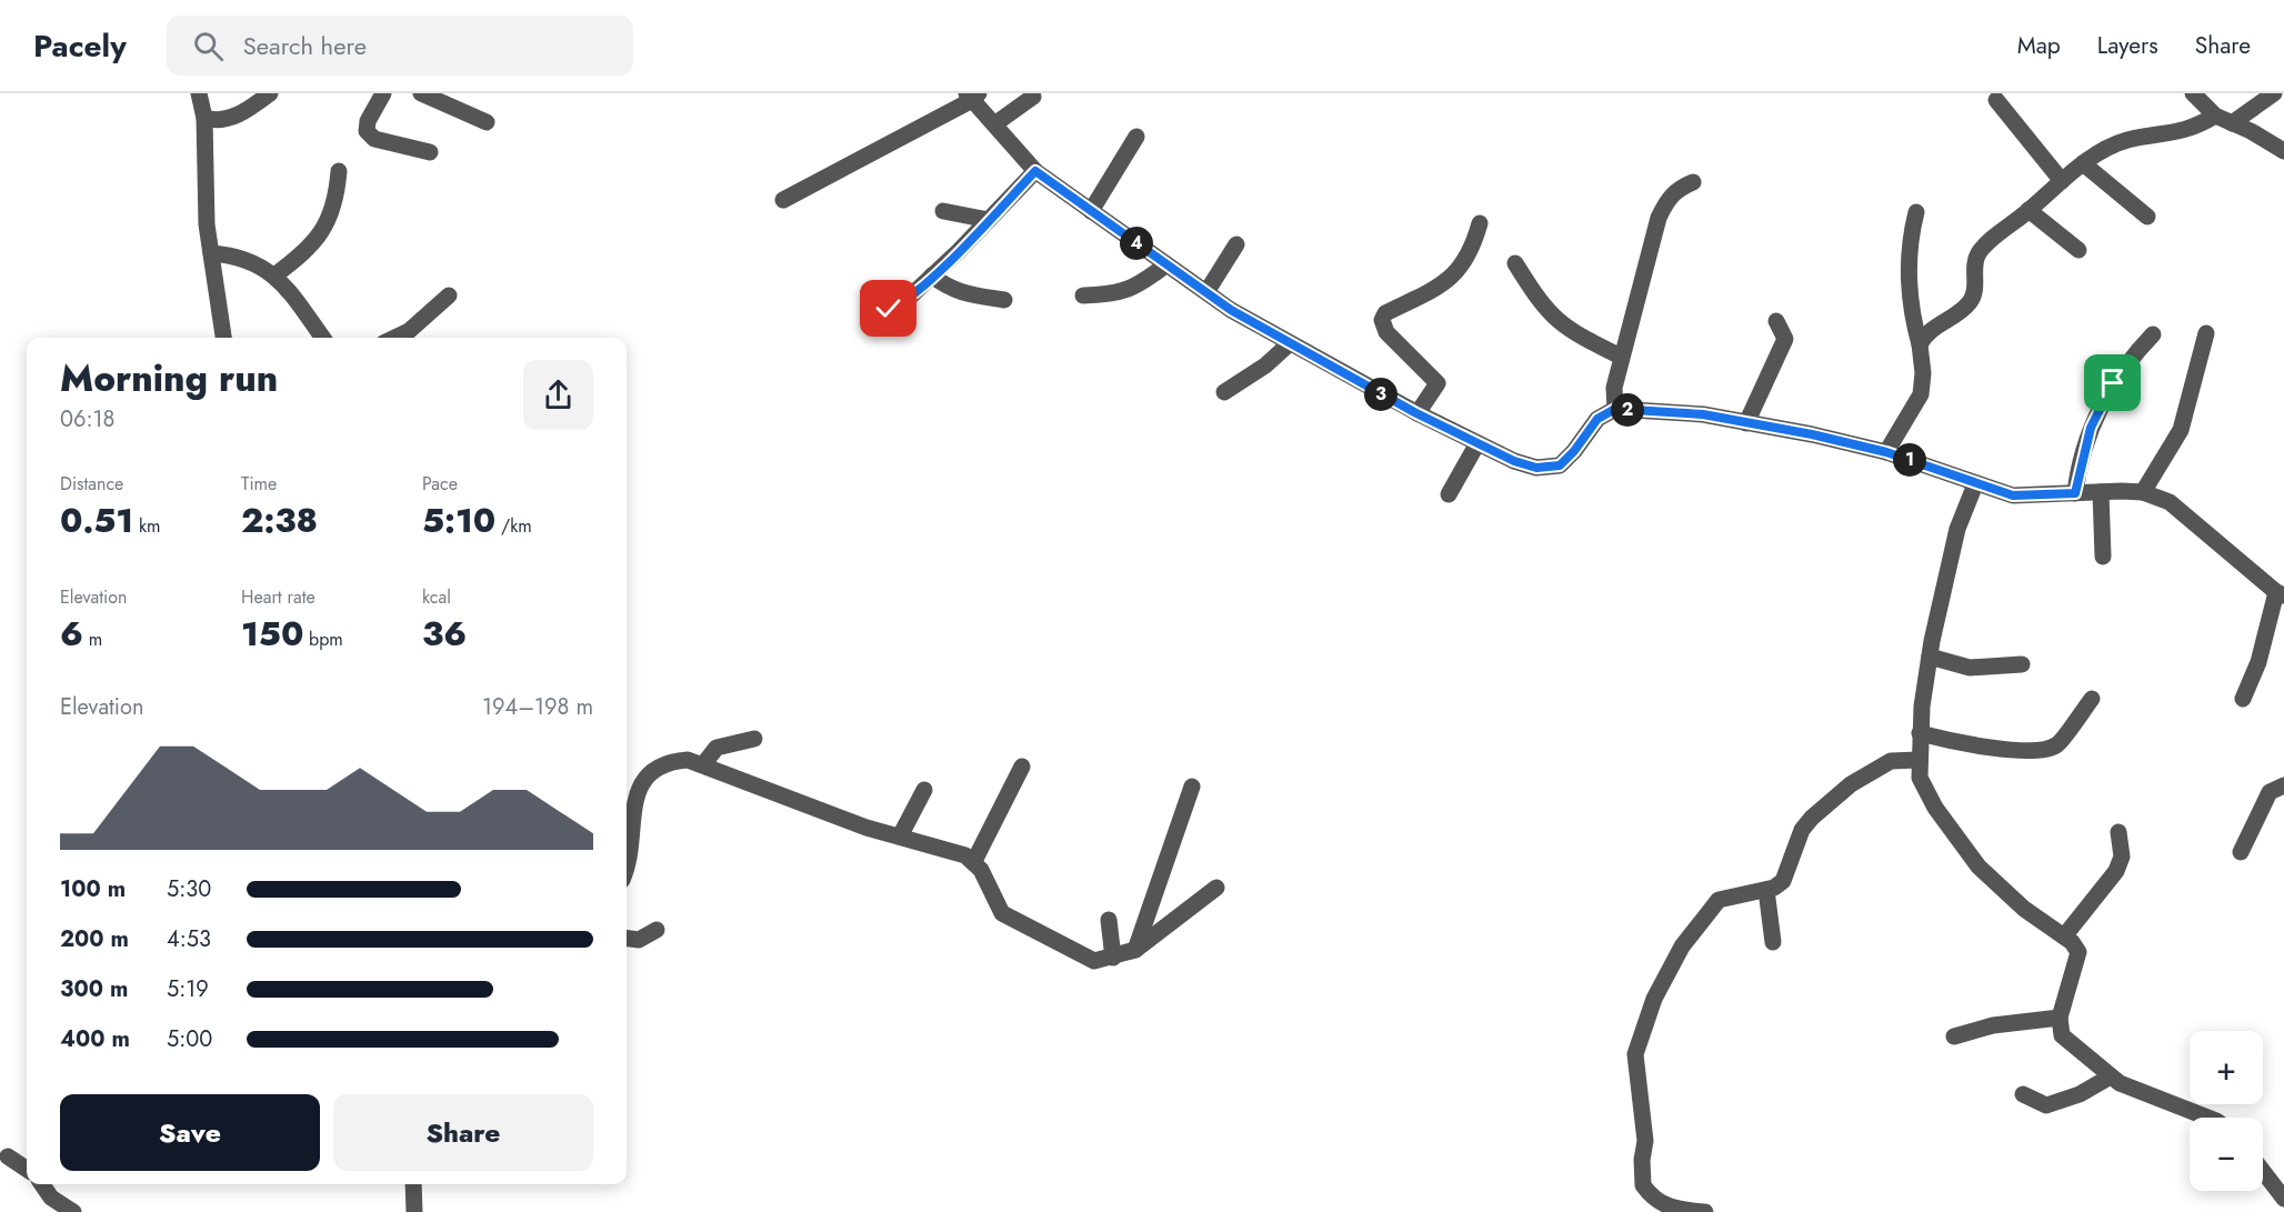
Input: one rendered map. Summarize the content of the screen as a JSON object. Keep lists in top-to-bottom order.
{
  "page": {
    "header": "Pacely",
    "search": "Search here",
    "nav": ["Map", "Layers", "Share"],
    "pins": [
      "4",
      "3",
      "2",
      "1"
    ],
    "heading": ["Morning run", "06:18"],
    "stats": [
      ["Distance", "0.51 km"],
      ["Time", "2:38"],
      ["Pace", "5:10 /km"],
      ["Elevation", "6 m"],
      ["Heart rate", "150 bpm"],
      ["kcal", "36"]
    ],
    "chart": ["Elevation", "194–198 m"],
    "list": [
      {
        "name": "100 m",
        "note": "5:30"
      },
      {
        "name": "200 m",
        "note": "4:53"
      },
      {
        "name": "300 m",
        "note": "5:19"
      },
      {
        "name": "400 m",
        "note": "5:00"
      }
    ],
    "map_buttons": ["+", "−"],
    "buttons": ["Save", "Share"]
  }
}
